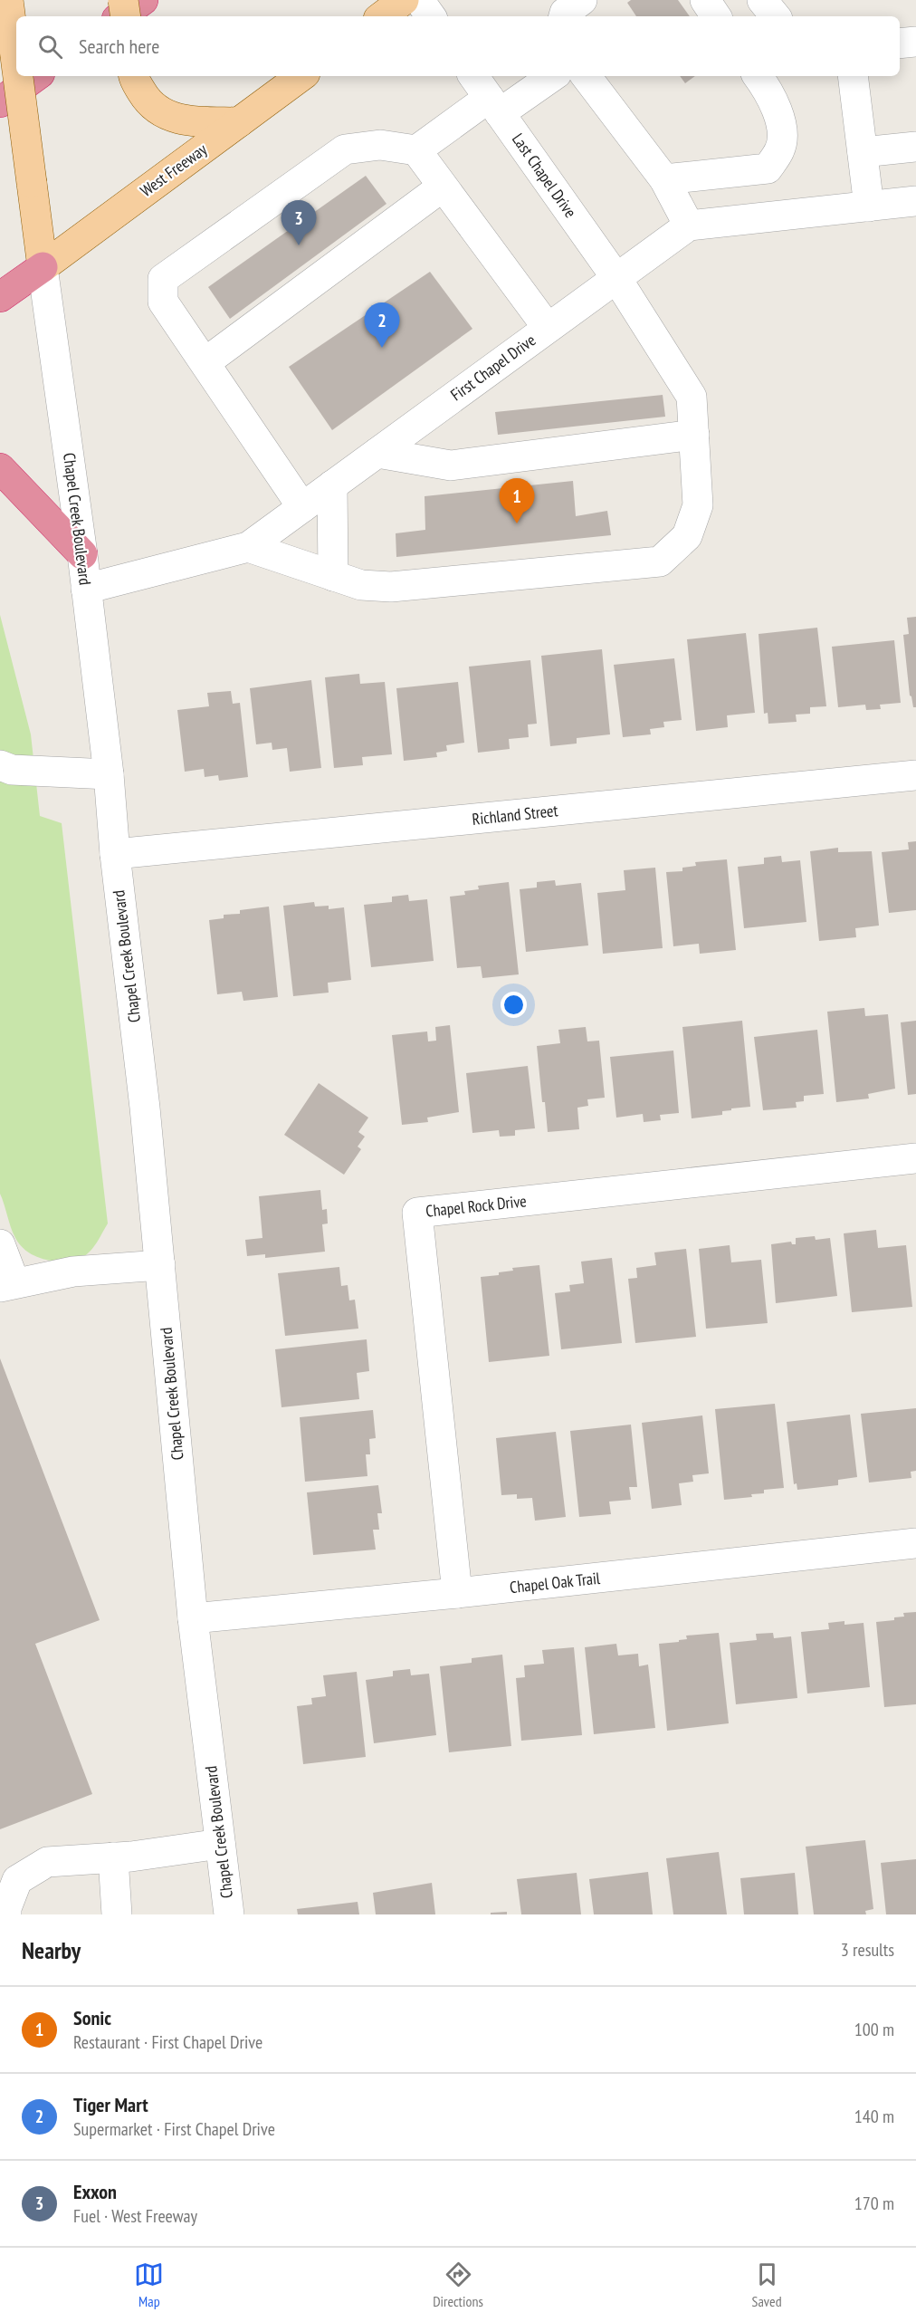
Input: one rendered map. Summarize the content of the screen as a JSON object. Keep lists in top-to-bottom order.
{
  "streets": {
    "main road": ["West Freeway", "Chapel Creek Boulevard"],
    "street": [
      "Last Chapel Drive",
      "First Chapel Drive",
      "Richland Street",
      "Chapel Rock Drive",
      "Chapel Oak Trail"
    ]
  },
  "crossings": [
    ["West Freeway", "Chapel Creek Boulevard"],
    ["Last Chapel Drive", "First Chapel Drive"],
    ["First Chapel Drive", "Chapel Creek Boulevard"],
    ["Chapel Creek Boulevard", "Richland Street"],
    ["Chapel Creek Boulevard", "Chapel Oak Trail"],
    ["Chapel Rock Drive", "Chapel Oak Trail"]
  ],
  "page": {
    "search": "Search here",
    "pins": ["3", "2", "1"],
    "heading": ["Nearby", "3 results"],
    "list": [
      {
        "mark": "1",
        "name": "Sonic",
        "note": "Restaurant · First Chapel Drive",
        "value": "100 m"
      },
      {
        "mark": "2",
        "name": "Tiger Mart",
        "note": "Supermarket · First Chapel Drive",
        "value": "140 m"
      },
      {
        "mark": "3",
        "name": "Exxon",
        "note": "Fuel · West Freeway",
        "value": "170 m"
      }
    ],
    "nav": ["Map", "Directions", "Saved"]
  }
}
